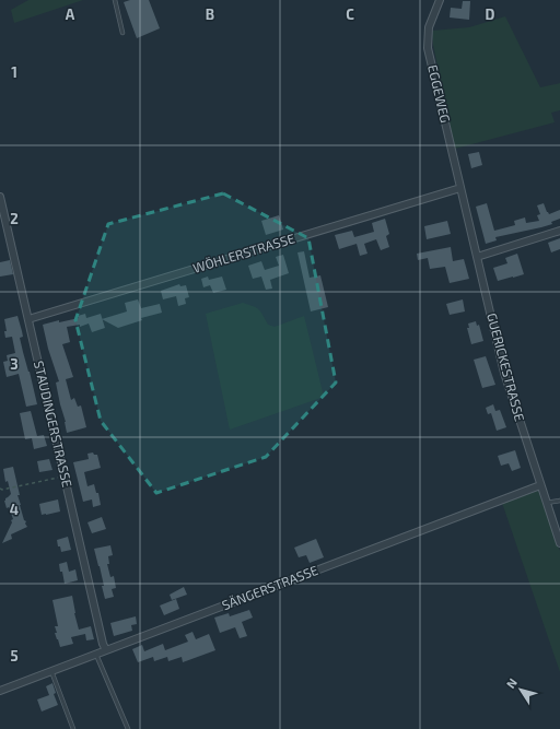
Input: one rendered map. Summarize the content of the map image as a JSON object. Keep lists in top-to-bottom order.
{
  "streets": {
    "street": [
      "EGGEWEG",
      "WÖHLERSTRASSE",
      "GUERICKESTRASSE",
      "STAUDINGERSTRASSE",
      "SÄNGERSTRASSE"
    ]
  },
  "crossings": [
    ["EGGEWEG", "WÖHLERSTRASSE"],
    ["EGGEWEG", "GUERICKESTRASSE"],
    ["WÖHLERSTRASSE", "GUERICKESTRASSE"],
    ["WÖHLERSTRASSE", "STAUDINGERSTRASSE"],
    ["GUERICKESTRASSE", "SÄNGERSTRASSE"],
    ["STAUDINGERSTRASSE", "SÄNGERSTRASSE"]
  ],
  "north": "top left",
  "grid": {
    "columns": [
      "A",
      "B",
      "C",
      "D"
    ],
    "rows": [
      "1",
      "2",
      "3",
      "4",
      "5"
    ]
  }
}
